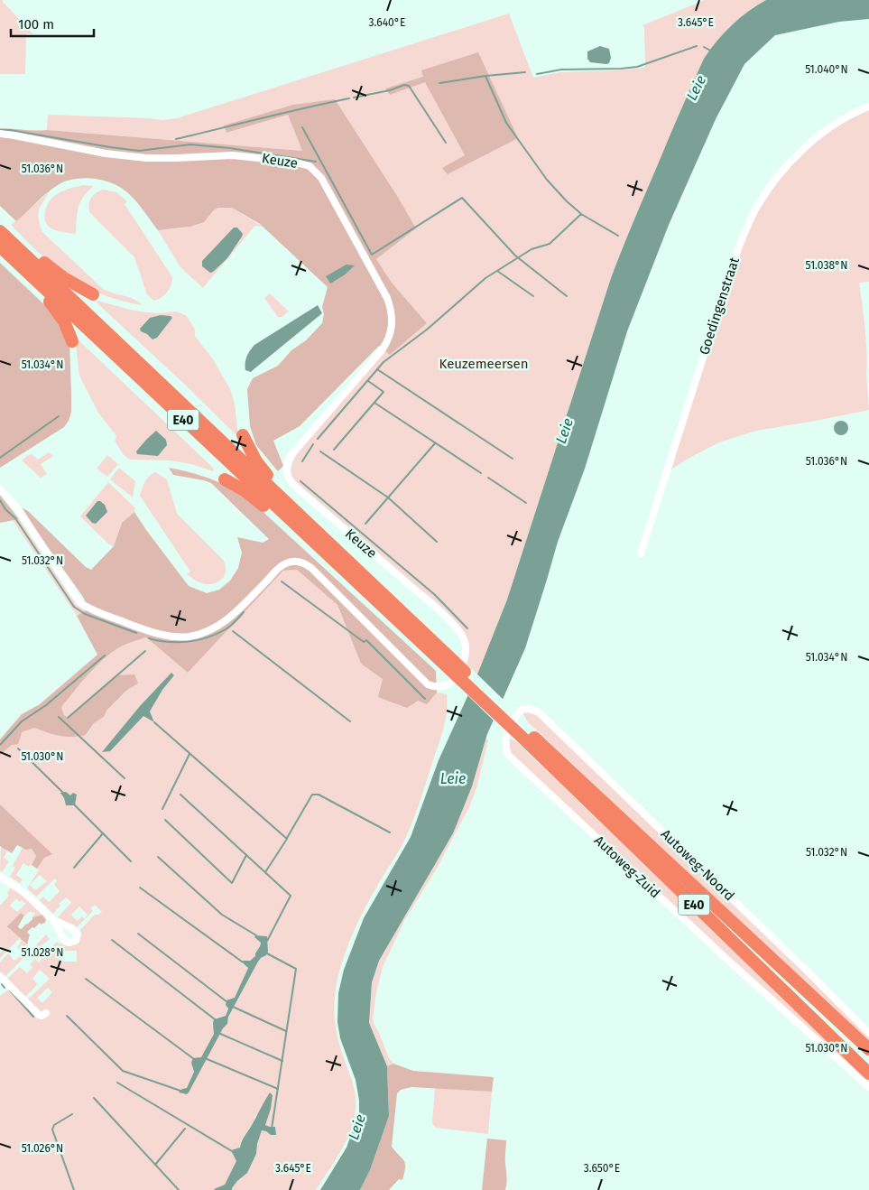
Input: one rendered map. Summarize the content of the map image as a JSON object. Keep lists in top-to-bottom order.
{
  "streets": {
    "highway": ["E40"],
    "street": [
      "Keuze",
      "Goedingenstraat",
      "Autoweg-Noord",
      "Autoweg-Zuid"
    ]
  },
  "crossings": [
    ["Autoweg-Noord", "Autoweg-Zuid"]
  ],
  "water": ["Leie"],
  "parks": ["Keuzemeersen"],
  "scale_bar": "100 m",
  "coordinates": [
    "3.640°E",
    "3.645°E",
    "51.040°N",
    "51.036°N",
    "51.038°N",
    "51.034°N",
    "51.032°N",
    "51.030°N",
    "51.028°N",
    "51.026°N",
    "3.650°E"
  ]
}
